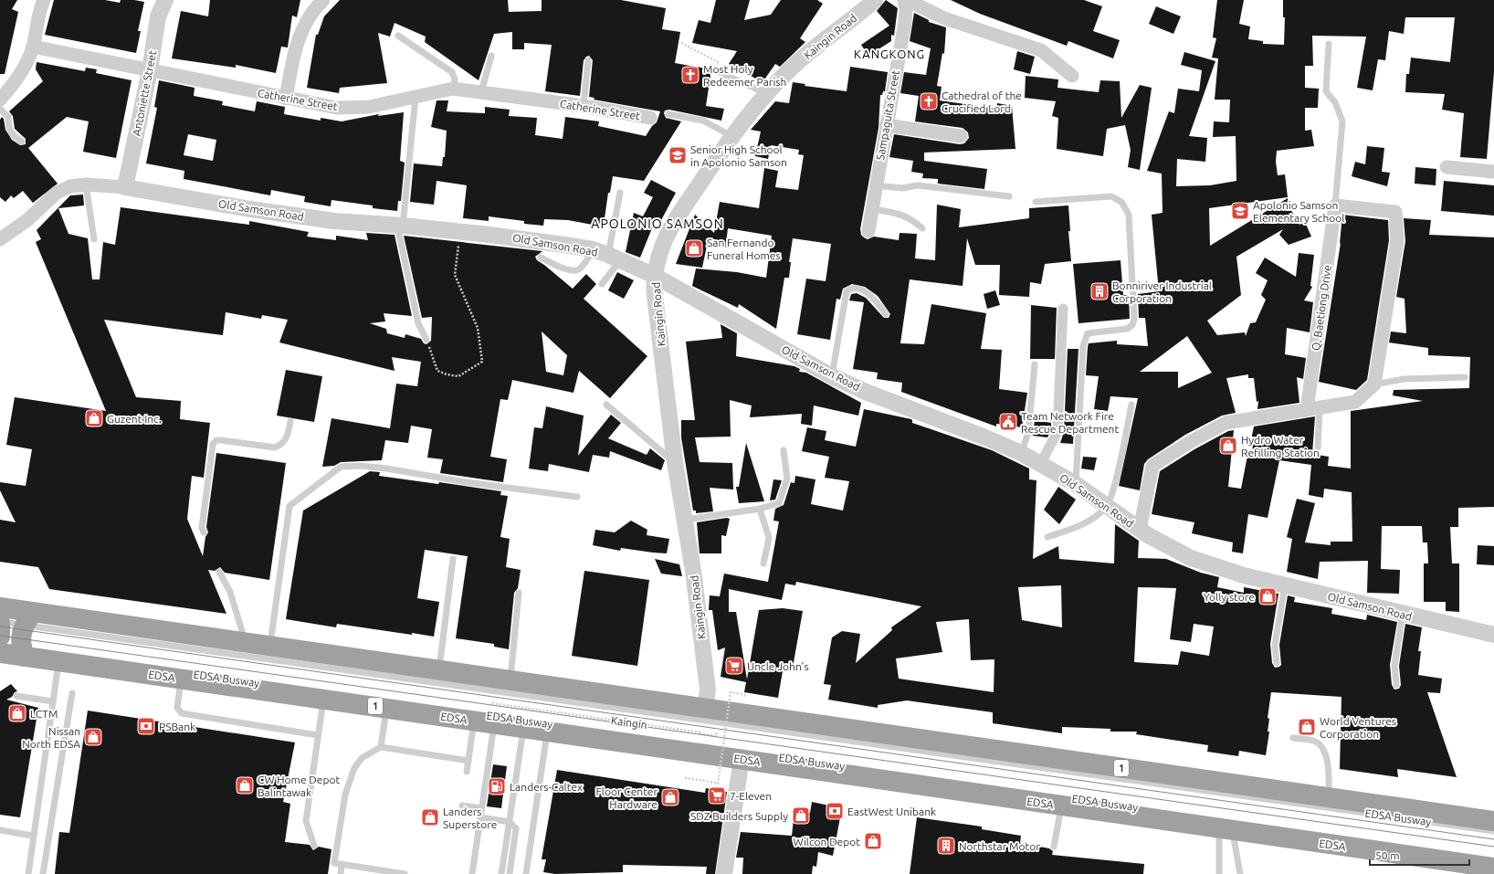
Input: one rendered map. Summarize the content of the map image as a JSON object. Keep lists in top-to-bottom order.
{
  "streets": {
    "highway": ["EDSA", "1"],
    "street": [
      "Kaingin Road",
      "Antoniette Street",
      "Catherine Street",
      "Sampaguita Street",
      "Old Samson Road",
      "Q. Baetiong Drive"
    ],
    "lane": ["EDSA Busway"],
    "path": ["Kaingin"]
  },
  "crossings": [
    ["Kaingin Road", "Old Samson Road"],
    ["Kaingin Road", "1"],
    ["Antoniette Street", "Catherine Street"],
    ["Antoniette Street", "Old Samson Road"],
    ["EDSA", "EDSA Busway"],
    ["EDSA Busway", "1"]
  ],
  "districts": ["KANGKONG", "APOLONIO SAMSON"],
  "places": {
    "church": ["Most Holy Redeemer Parish", "Cathedral of the Crucified Lord"],
    "school or university": ["Senior High School in Apolonio Samson", "Apolonio Samson Elementary School"],
    "shop": [
      "San Fernando Funeral Homes",
      "Guzent Inc.",
      "Hydro Water Refilling Station",
      "Yolly store",
      "LCTM",
      "World Ventures Corporation",
      "Nissan North EDSA",
      "CW Home Depot Balintawak",
      "Floor Center Hardware",
      "SDZ Builders Supply",
      "Landers Superstore",
      "Wilcon Depot"
    ],
    "building": ["Bonniriver Industrial Corporation", "Northstar Motor"],
    "public building": ["Team Network Fire Rescue Department"],
    "supermarket": ["Uncle John's", "7-Eleven"],
    "bank": ["PSBank", "EastWest Unibank"],
    "fuel station": ["Landers-Caltex"]
  },
  "scale_bar": "50 m"
}
